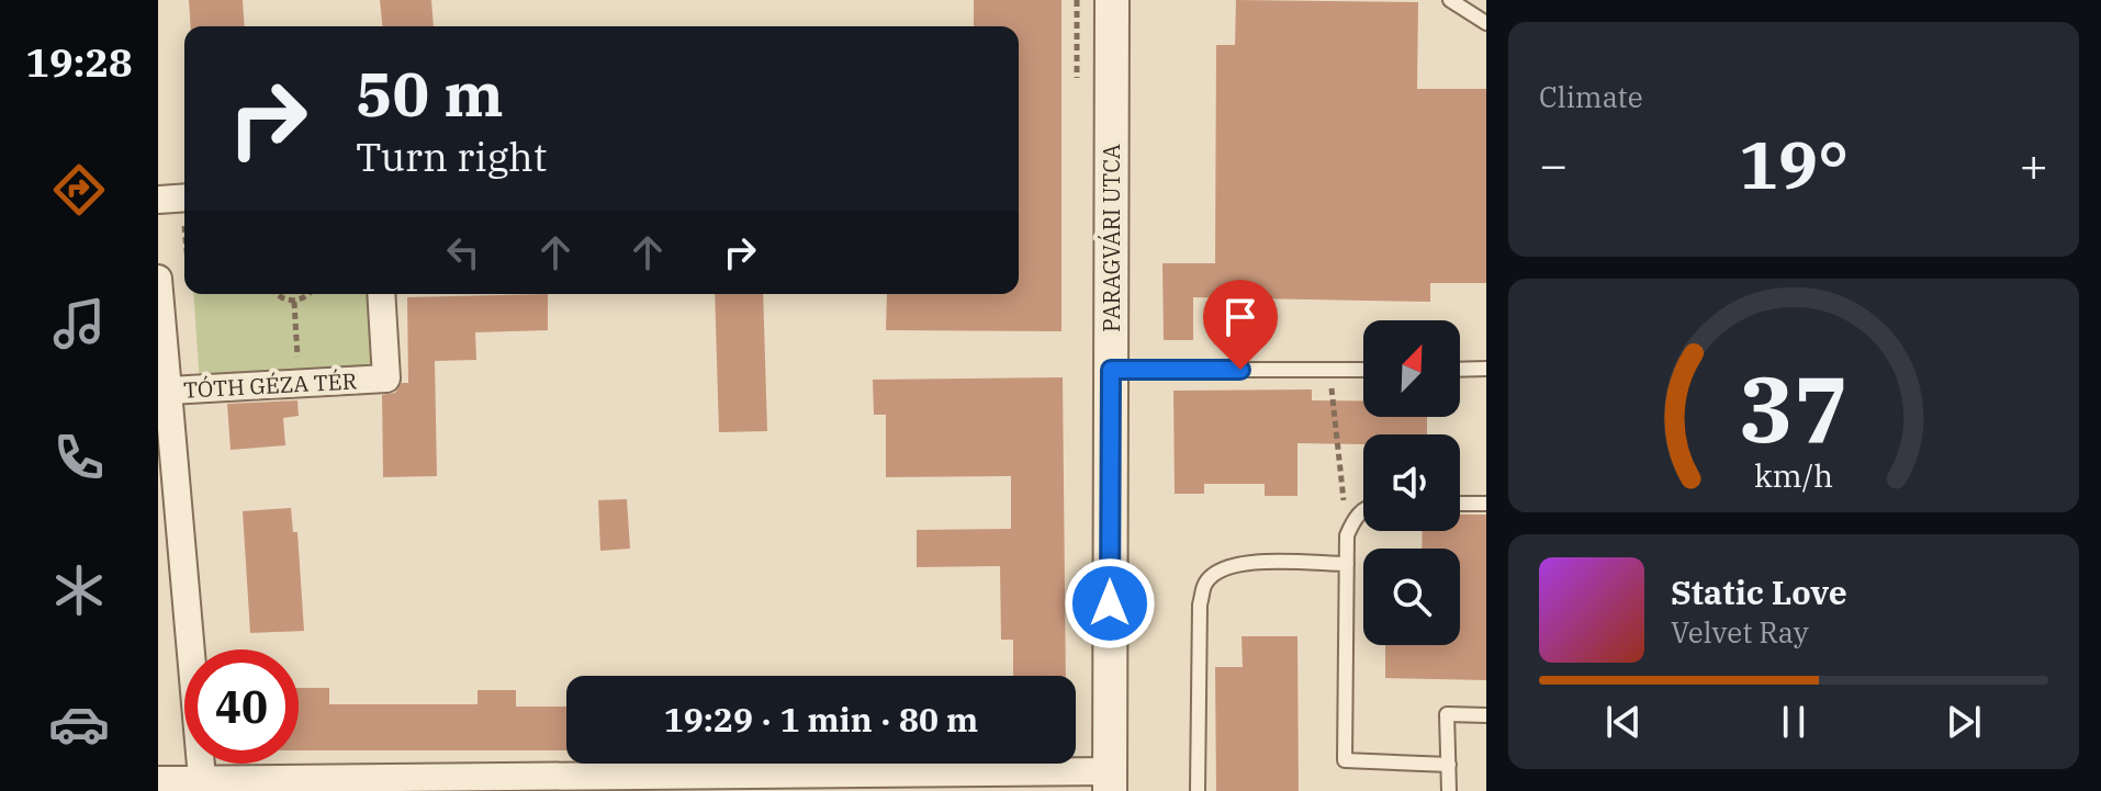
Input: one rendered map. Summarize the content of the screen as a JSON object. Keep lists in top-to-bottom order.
{
  "streets": {
    "street": ["PARAGVÁRI UTCA", "TÓTH GÉZA TÉR"]
  },
  "north": "top right",
  "page": {
    "tabs": "19:28",
    "tile": "Climate",
    "turn": ["50 m", "Turn right"],
    "heat": ["−", "19°", "+"],
    "song": ["Static Love", "Velvet Ray"],
    "limit": "40",
    "trip": "19:29 · 1 min · 80 m",
    "gauge": ["37", "km/h"]
  }
}
